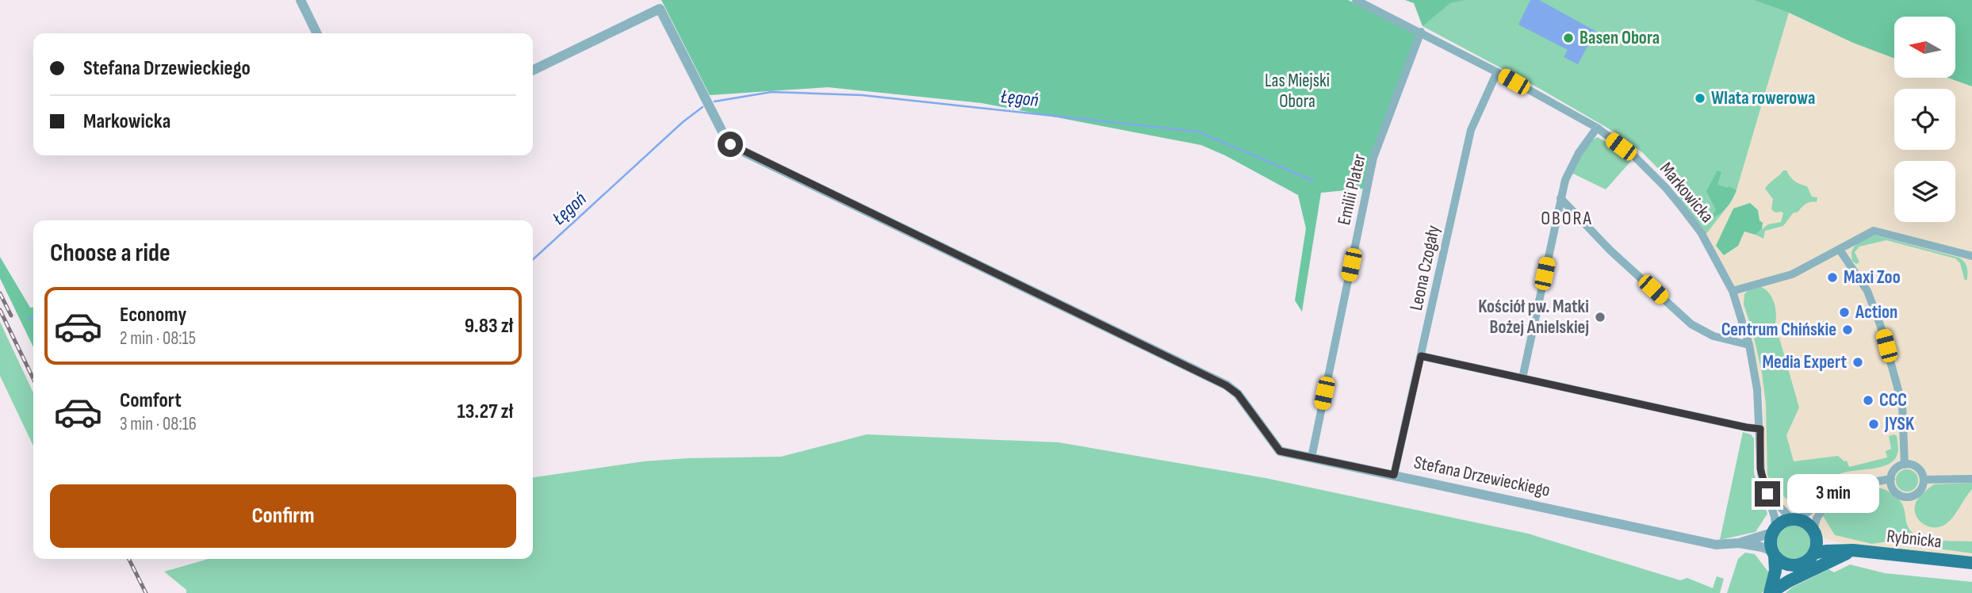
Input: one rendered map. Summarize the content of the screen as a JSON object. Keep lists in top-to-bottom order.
{
  "streets": {
    "main road": ["Rybnicka"],
    "street": [
      "Emilii Plater",
      "Markowicka",
      "Leona Czogały",
      "Stefana Drzewieckiego"
    ]
  },
  "crossings": [
    ["Emilii Plater", "Markowicka"],
    ["Emilii Plater", "Stefana Drzewieckiego"],
    ["Markowicka", "Leona Czogały"],
    ["Markowicka", "Stefana Drzewieckiego"],
    ["Markowicka", "Rybnicka"],
    ["Leona Czogały", "Stefana Drzewieckiego"],
    ["Stefana Drzewieckiego", "Rybnicka"]
  ],
  "districts": ["OBORA"],
  "water": ["Łęgoń"],
  "parks": ["Las Miejski Obora"],
  "places": [
    "Basen Obora",
    "WIata rowerowa",
    "Maxi Zoo",
    "Action",
    "Kościół pw. Matki Bożej Anielskiej",
    "Centrum Chińskie",
    "Media Expert",
    "CCC",
    "JYSK"
  ],
  "north": "left",
  "page": {
    "banner": ["Stefana Drzewieckiego", "Markowicka"],
    "heading": "Choose a ride",
    "list": [
      {
        "name": "Economy",
        "note": "2 min · 08:15",
        "value": "9.83 zł"
      },
      {
        "name": "Comfort",
        "note": "3 min · 08:16",
        "value": "13.27 zł"
      }
    ],
    "buttons": "Confirm",
    "bubble": "3 min"
  }
}
